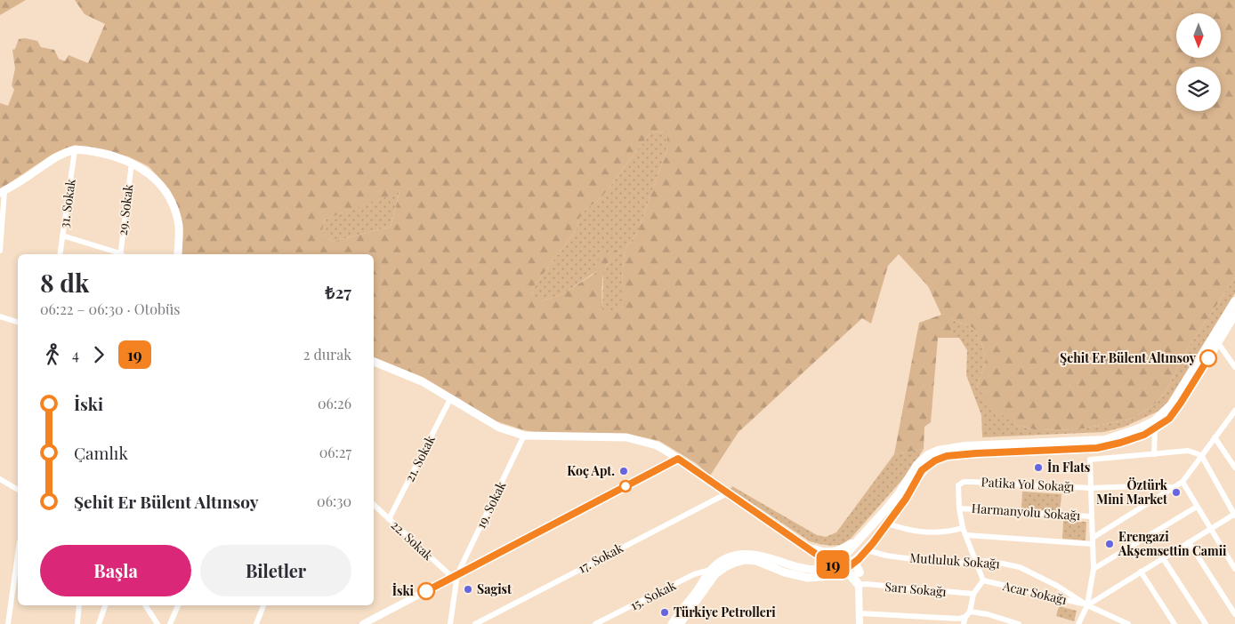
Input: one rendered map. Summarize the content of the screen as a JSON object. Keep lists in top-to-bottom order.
{
  "streets": {
    "street": [
      "31. Sokak",
      "29. Sokak",
      "21. Sokak",
      "Patika Yol Sokağı",
      "19. Sokak",
      "Harmanyolu Sokağı",
      "22. Sokak",
      "17. Sokak",
      "Mutluluk Sokağı",
      "Sarı Sokağı",
      "Acar Sokağı",
      "15. Sokak"
    ]
  },
  "crossings": [
    ["21. Sokak", "22. Sokak"],
    ["Patika Yol Sokağı", "Harmanyolu Sokağı"],
    ["19. Sokak", "22. Sokak"],
    ["Mutluluk Sokağı", "Acar Sokağı"]
  ],
  "places": [
    "Şehit Er Bülent Altınsoy",
    "İn Flats",
    "Koç Apt.",
    "Öztürk Mini Market",
    "Erengazi Akşemsettin Camii",
    "Sagist",
    "İski",
    "Türkiye Petrolleri"
  ],
  "lines": ["bus line 19"],
  "north": "bottom",
  "page": {
    "on_map": "19",
    "heading": ["8 dk", "06:22 – 06:30 · Otobüs", "₺27"],
    "legs": ["4", "19", "2 durak"],
    "list": [
      {
        "name": "İski",
        "value": "06:26"
      },
      {
        "name": "Çamlık",
        "value": "06:27"
      },
      {
        "name": "Şehit Er Bülent Altınsoy",
        "value": "06:30"
      }
    ],
    "buttons": ["Başla", "Biletler"]
  }
}
